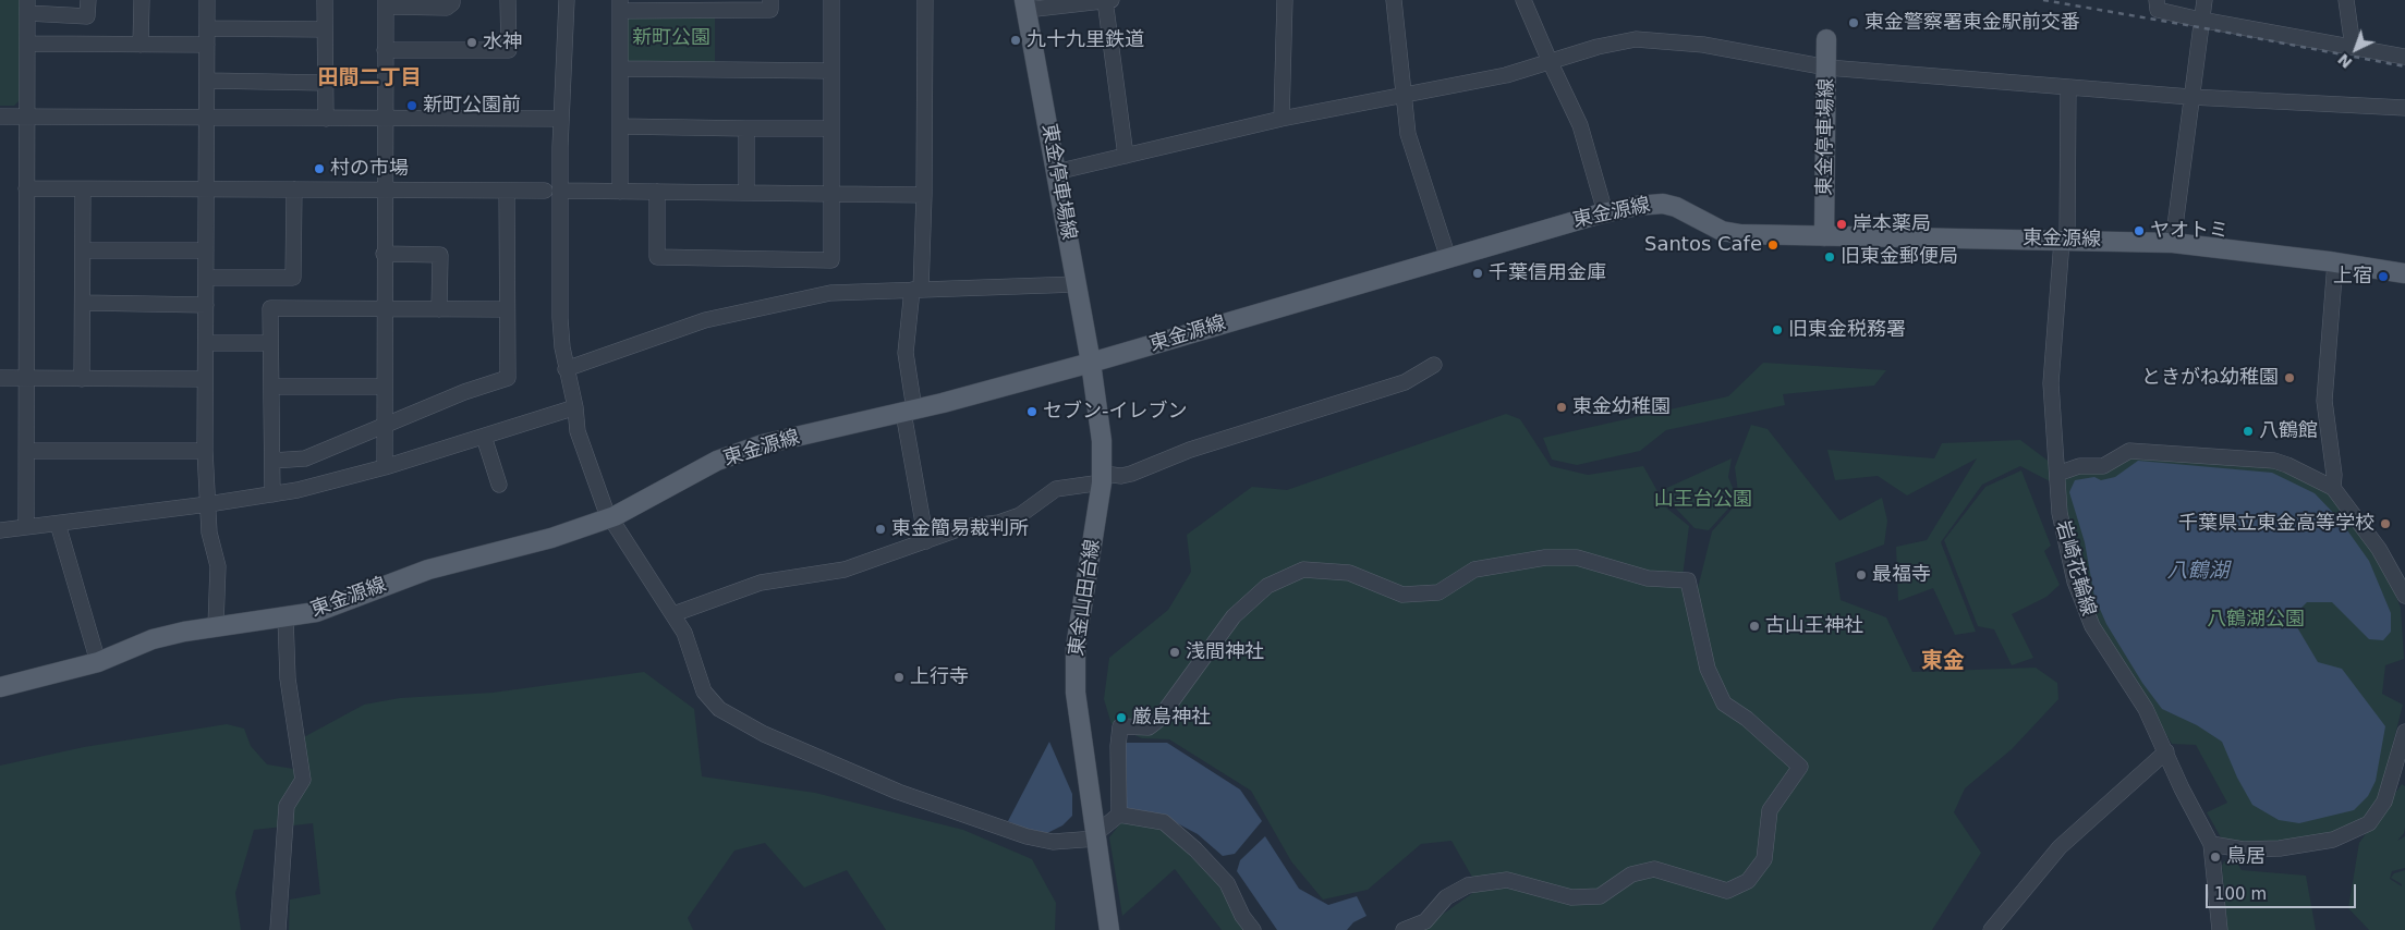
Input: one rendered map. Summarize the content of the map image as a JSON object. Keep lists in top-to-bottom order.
{
  "streets": {
    "main road": ["東金停車場線", "東金源線", "東金山田台線"],
    "street": ["岩崎花輪線"]
  },
  "crossings": [
    ["東金停車場線", "東金源線"],
    ["東金停車場線", "東金山田台線"],
    ["東金源線", "岩崎花輪線"],
    ["東金源線", "東金山田台線"]
  ],
  "districts": ["田間二丁目", "東金"],
  "water": ["八鶴湖"],
  "parks": ["新町公園", "山王台公園", "八鶴湖公園"],
  "places": [
    "東金警察署東金駅前交番",
    "九十九里鉄道",
    "水神",
    "新町公園前",
    "村の市場",
    "岸本薬局",
    "ヤオトミ",
    "Santos Cafe",
    "旧東金郵便局",
    "千葉信用金庫",
    "上宿",
    "旧東金税務署",
    "ときがね幼稚園",
    "東金幼稚園",
    "セブン-イレブン",
    "八鶴館",
    "千葉県立東金高等学校",
    "東金簡易裁判所",
    "最福寺",
    "古山王神社",
    "浅間神社",
    "上行寺",
    "厳島神社",
    "鳥居"
  ],
  "scale_bar": "100 m",
  "north": "bottom left"
}
